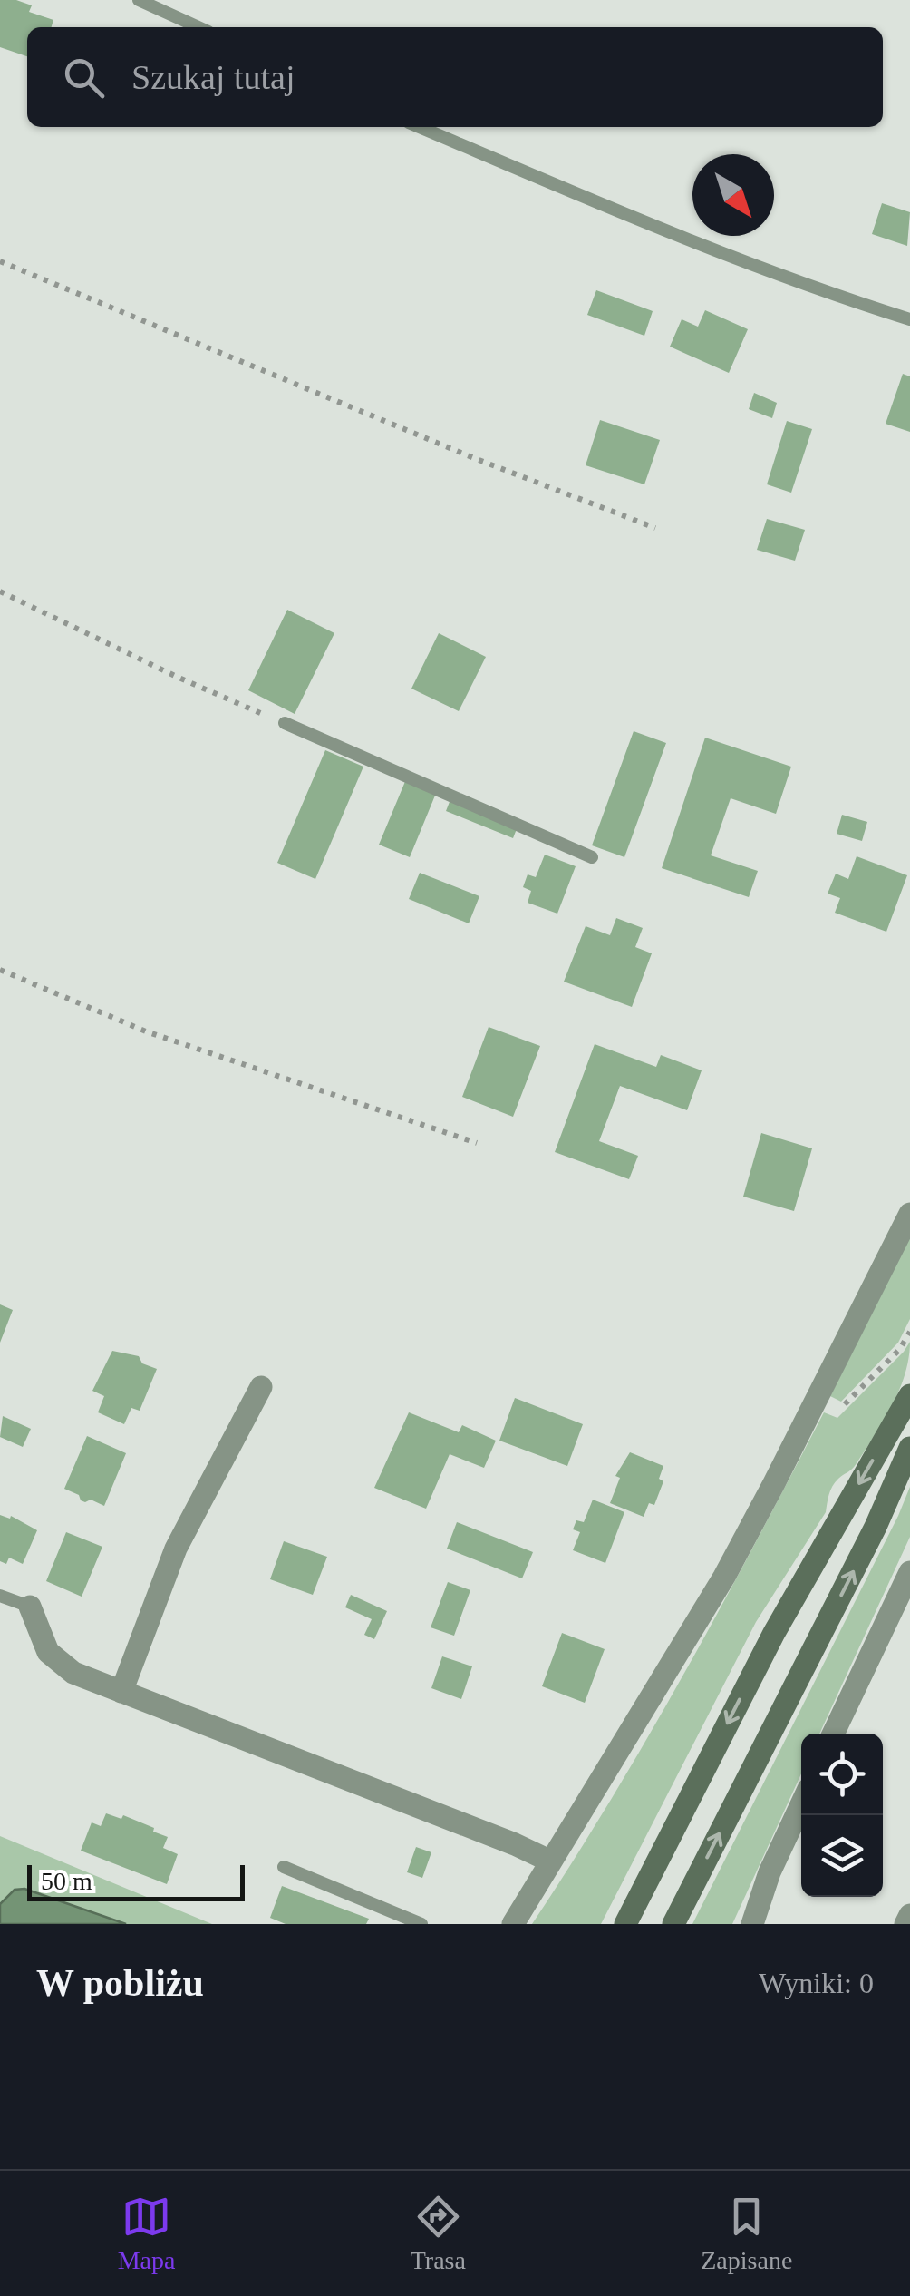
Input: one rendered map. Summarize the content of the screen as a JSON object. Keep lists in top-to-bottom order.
{
  "scale_bar": "50 m",
  "north": "bottom right",
  "page": {
    "search": "Szukaj tutaj",
    "scale": "50 m",
    "heading": ["W pobliżu", "Wyniki: 0"],
    "nav": ["Mapa", "Trasa", "Zapisane"]
  }
}
